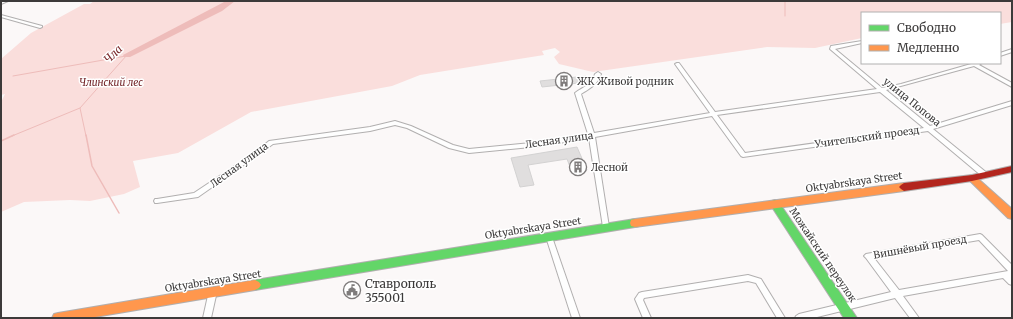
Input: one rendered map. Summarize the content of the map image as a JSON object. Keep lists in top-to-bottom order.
{
  "streets": {
    "main road": ["Oktyabrskaya Street", "Можайский переулок"],
    "street": [
      "улица Попова",
      "Учительский проезд",
      "Лесная улица",
      "Вишнёвый проезд"
    ]
  },
  "crossings": [
    ["улица Попова", "Учительский проезд"],
    ["улица Попова", "Лесная улица"],
    ["улица Попова", "Oktyabrskaya Street"],
    ["Учительский проезд", "Лесная улица"],
    ["Oktyabrskaya Street", "Можайский переулок"]
  ],
  "water": ["Чла"],
  "parks": ["Члинский лес"],
  "places": {
    "building": ["ЖК Живой родник", "Лесной"],
    "public building": ["Ставрополь 355001"]
  },
  "legend": ["Свободно", "Медленно"]
}
